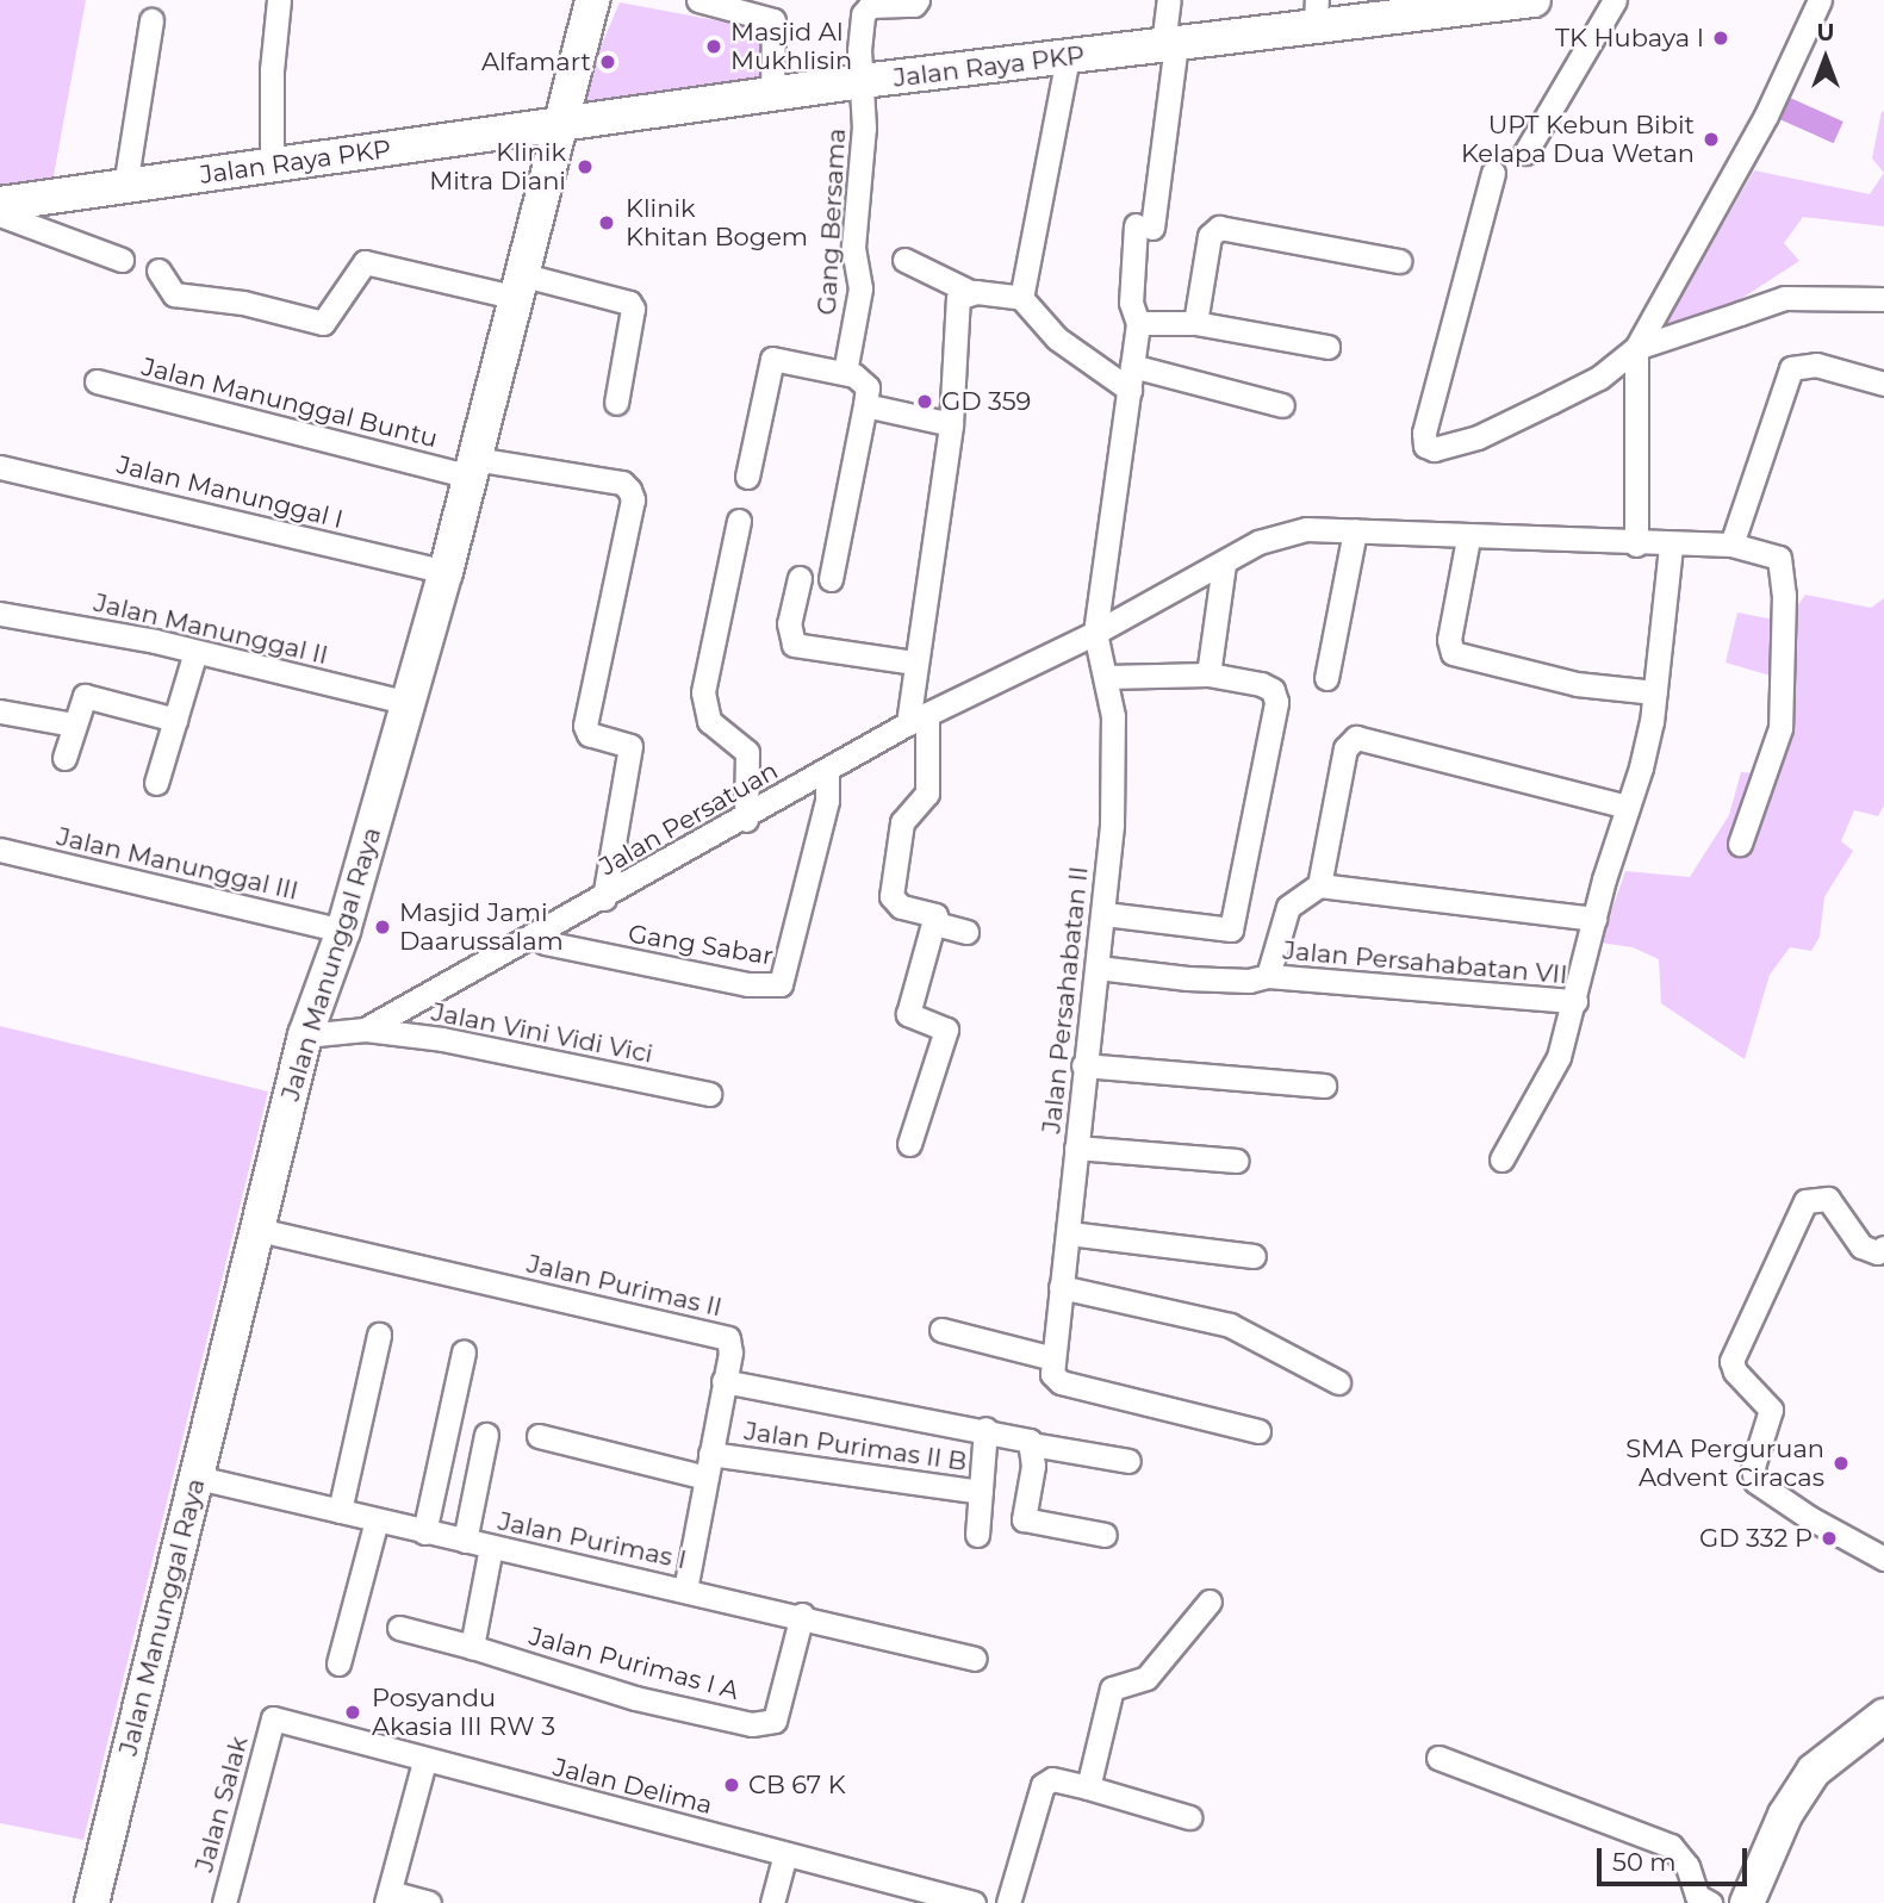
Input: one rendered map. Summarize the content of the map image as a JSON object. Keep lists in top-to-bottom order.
{
  "streets": {
    "street": [
      "Jalan Raya PKP",
      "Gang Bersama",
      "Jalan Manunggal Buntu",
      "Jalan Manunggal I",
      "Jalan Manunggal II",
      "Jalan Persatuan",
      "Jalan Manunggal III",
      "Gang Sabar",
      "Jalan Persahabatan VII",
      "Jalan Manunggal Raya",
      "Jalan Persahabatan II",
      "Jalan Vini Vidi Vici",
      "Jalan Purimas II",
      "Jalan Purimas II B",
      "Jalan Purimas I",
      "Jalan Purimas I A",
      "Jalan Delima",
      "Jalan Salak"
    ]
  },
  "crossings": [
    ["Jalan Raya PKP", "Gang Bersama"],
    ["Jalan Raya PKP", "Jalan Manunggal Raya"],
    ["Jalan Manunggal Buntu", "Jalan Persatuan"],
    ["Jalan Manunggal Buntu", "Jalan Manunggal Raya"],
    ["Jalan Manunggal I", "Jalan Manunggal Raya"],
    ["Jalan Manunggal II", "Jalan Manunggal Raya"],
    ["Jalan Persatuan", "Gang Sabar"],
    ["Jalan Persatuan", "Jalan Manunggal Raya"],
    ["Jalan Persatuan", "Jalan Persahabatan II"],
    ["Jalan Persatuan", "Jalan Vini Vidi Vici"],
    ["Jalan Manunggal III", "Jalan Manunggal Raya"],
    ["Jalan Persahabatan VII", "Jalan Persahabatan II"],
    ["Jalan Manunggal Raya", "Jalan Purimas II"],
    ["Jalan Manunggal Raya", "Jalan Purimas I"],
    ["Jalan Purimas II", "Jalan Purimas II B"],
    ["Jalan Purimas II", "Jalan Purimas I"],
    ["Jalan Purimas I", "Jalan Purimas I A"],
    ["Jalan Delima", "Jalan Salak"]
  ],
  "places": [
    "TK Hubaya I",
    "Masjid Al Mukhlisin",
    "Alfamart",
    "UPT Kebun Bibit Kelapa Dua Wetan",
    "Klinik Mitra Diani",
    "Klinik Khitan Bogem",
    "GD 359",
    "Masjid Jami Daarussalam",
    "SMA Perguruan Advent Ciracas",
    "GD 332 P",
    "Posyandu Akasia III RW 3",
    "CB 67 K"
  ],
  "scale_bar": "50 m",
  "north": "top"
}
